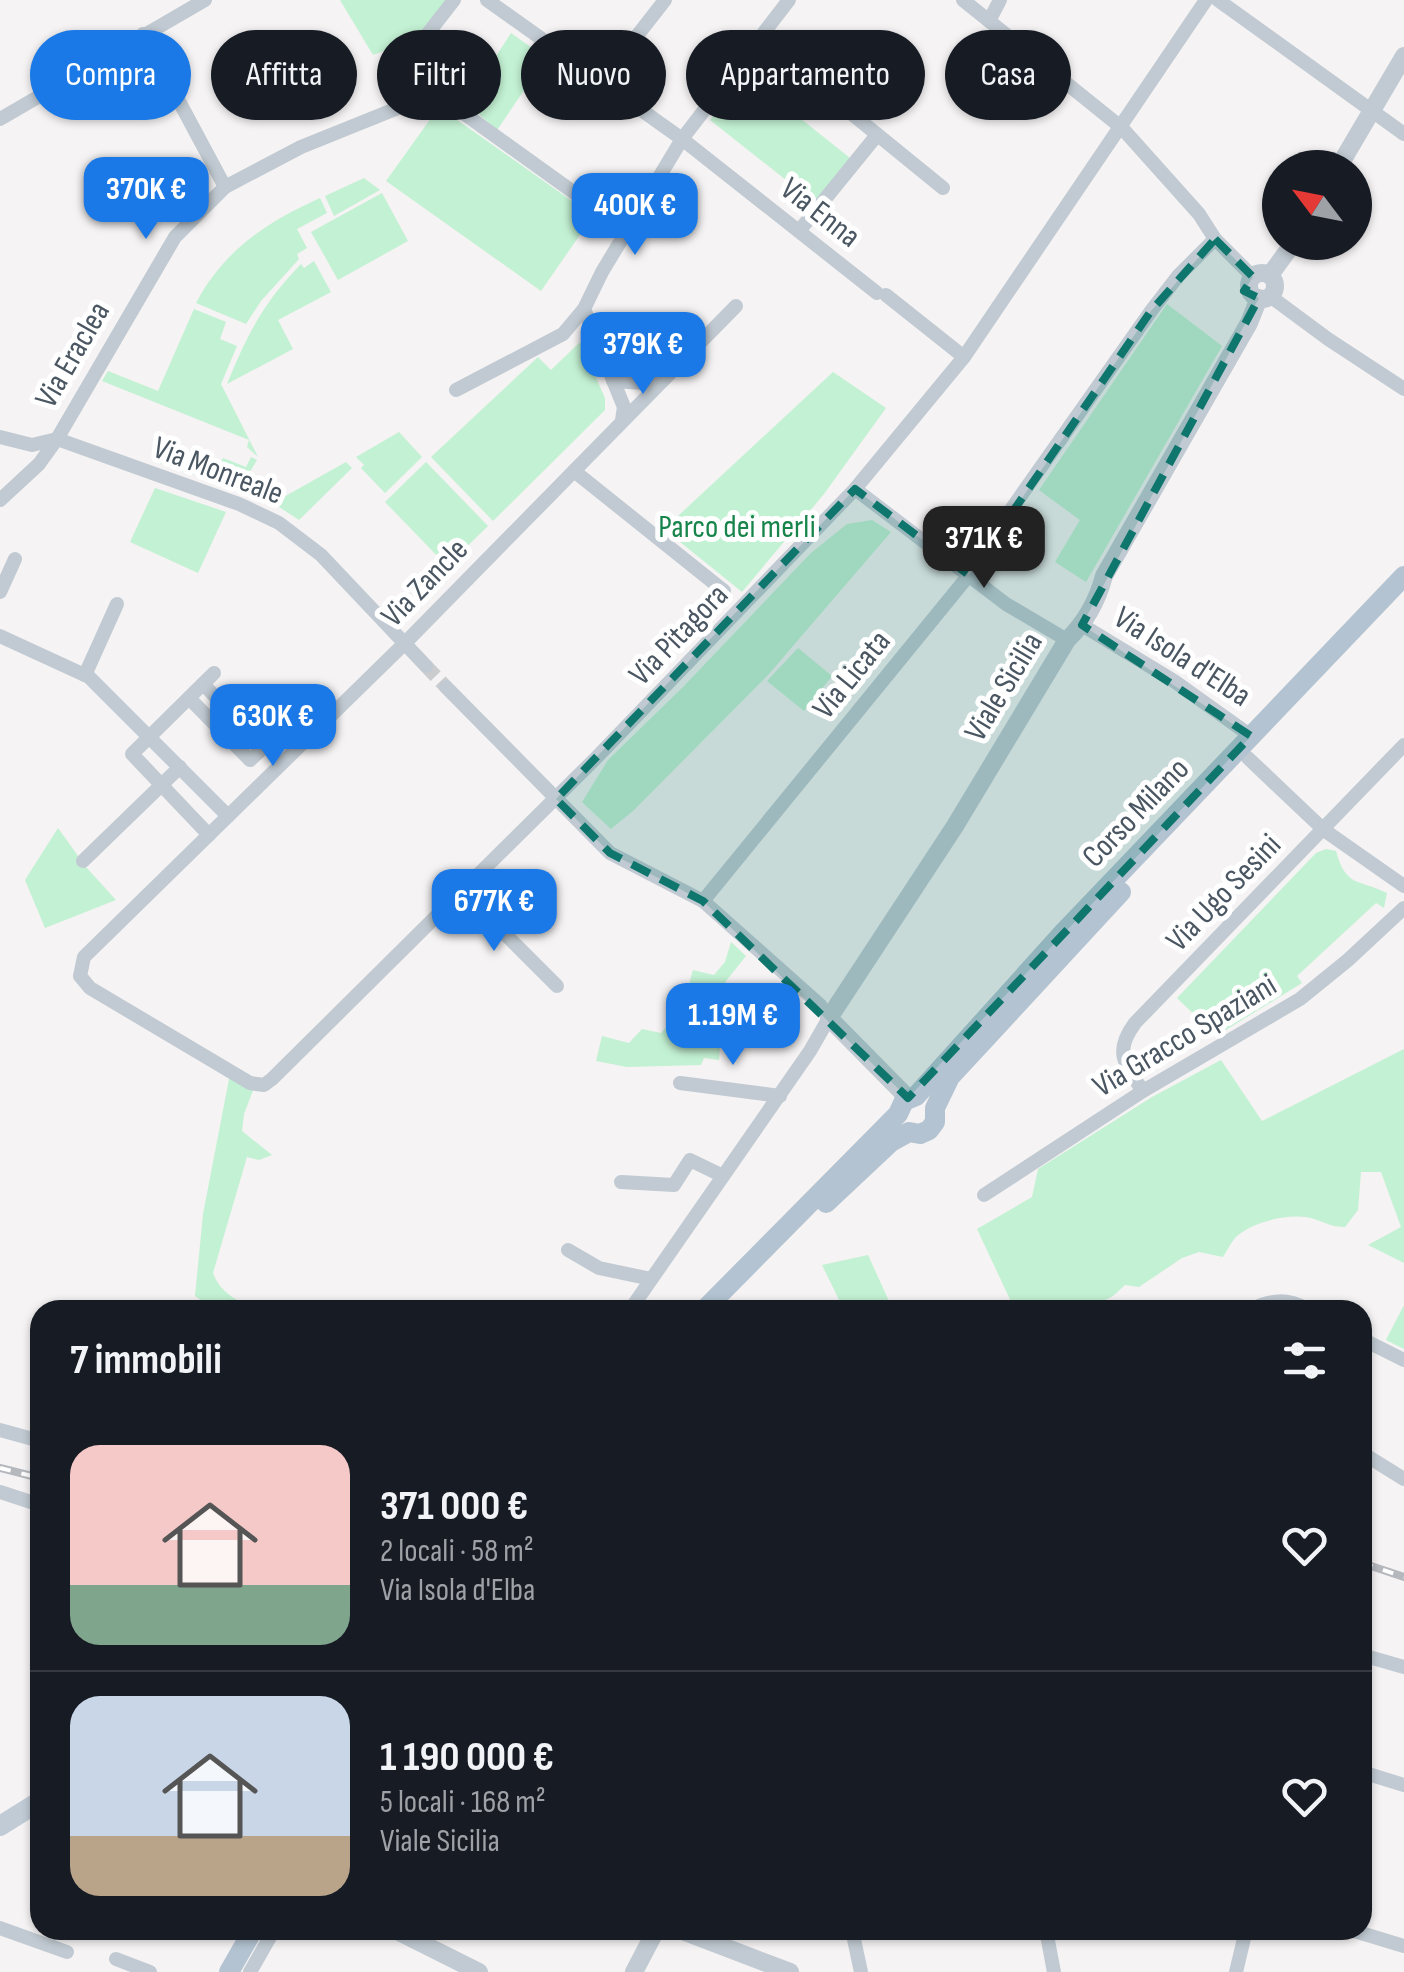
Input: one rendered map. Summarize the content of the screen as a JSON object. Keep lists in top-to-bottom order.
{
  "streets": {
    "main road": ["Corso Milano"],
    "street": [
      "Via Enna",
      "Via Eraclea",
      "Via Monreale",
      "Via Zancle",
      "Via Pitagora",
      "Via Isola d'Elba",
      "Via Licata",
      "Viale Sicilia",
      "Via Ugo Sesini",
      "Via Gracco Spaziani"
    ]
  },
  "crossings": [
    ["Via Enna", "Via Pitagora"],
    ["Via Eraclea", "Via Monreale"],
    ["Via Monreale", "Via Zancle"],
    ["Via Zancle", "Via Pitagora"],
    ["Via Pitagora", "Via Isola d'Elba"],
    ["Via Isola d'Elba", "Via Licata"],
    ["Via Isola d'Elba", "Viale Sicilia"],
    ["Via Isola d'Elba", "Corso Milano"],
    ["Via Ugo Sesini", "Via Gracco Spaziani"]
  ],
  "parks": ["Parco dei merli"],
  "north": "top left",
  "page": {
    "chip": [
      "Compra",
      "Affitta",
      "Filtri",
      "Nuovo",
      "Appartamento",
      "Casa"
    ],
    "price": [
      "370K €",
      "400K €",
      "379K €",
      "371K €",
      "630K €",
      "677K €",
      "1.19M €"
    ],
    "heading": "7 immobili",
    "list": [
      {
        "name": "371 000 €",
        "note": "2 locali · 58 m² · Via Isola d'Elba"
      },
      {
        "name": "1 190 000 €",
        "note": "5 locali · 168 m² · Viale Sicilia"
      }
    ]
  }
}
